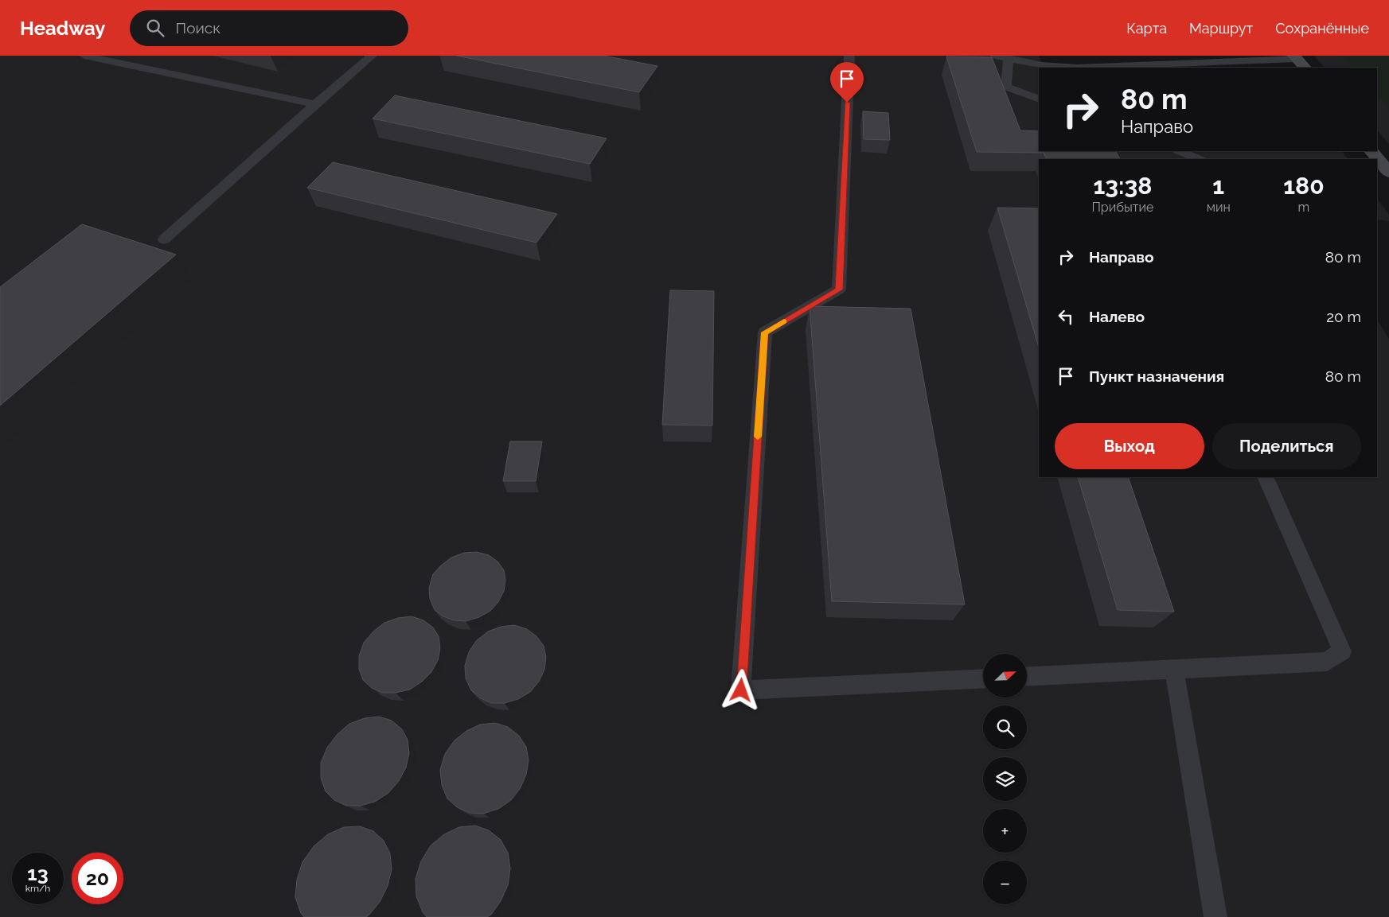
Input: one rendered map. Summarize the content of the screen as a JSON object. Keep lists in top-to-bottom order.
{
  "north": "top right",
  "page": {
    "header": "Headway",
    "search": "Поиск",
    "nav": ["Карта", "Маршрут", "Сохранённые"],
    "turn": ["80 m", "Направо"],
    "eta": [
      "13:38",
      "Прибытие",
      "1",
      "мин",
      "180",
      "m"
    ],
    "list": [
      {
        "name": "Направо",
        "value": "80 m"
      },
      {
        "name": "Налево",
        "value": "20 m"
      },
      {
        "name": "Пункт назначения",
        "value": "80 m"
      }
    ],
    "buttons": ["Выход", "Поделиться"],
    "map_buttons": ["+", "−"],
    "speed": "13 km/h",
    "limit": "20"
  }
}
